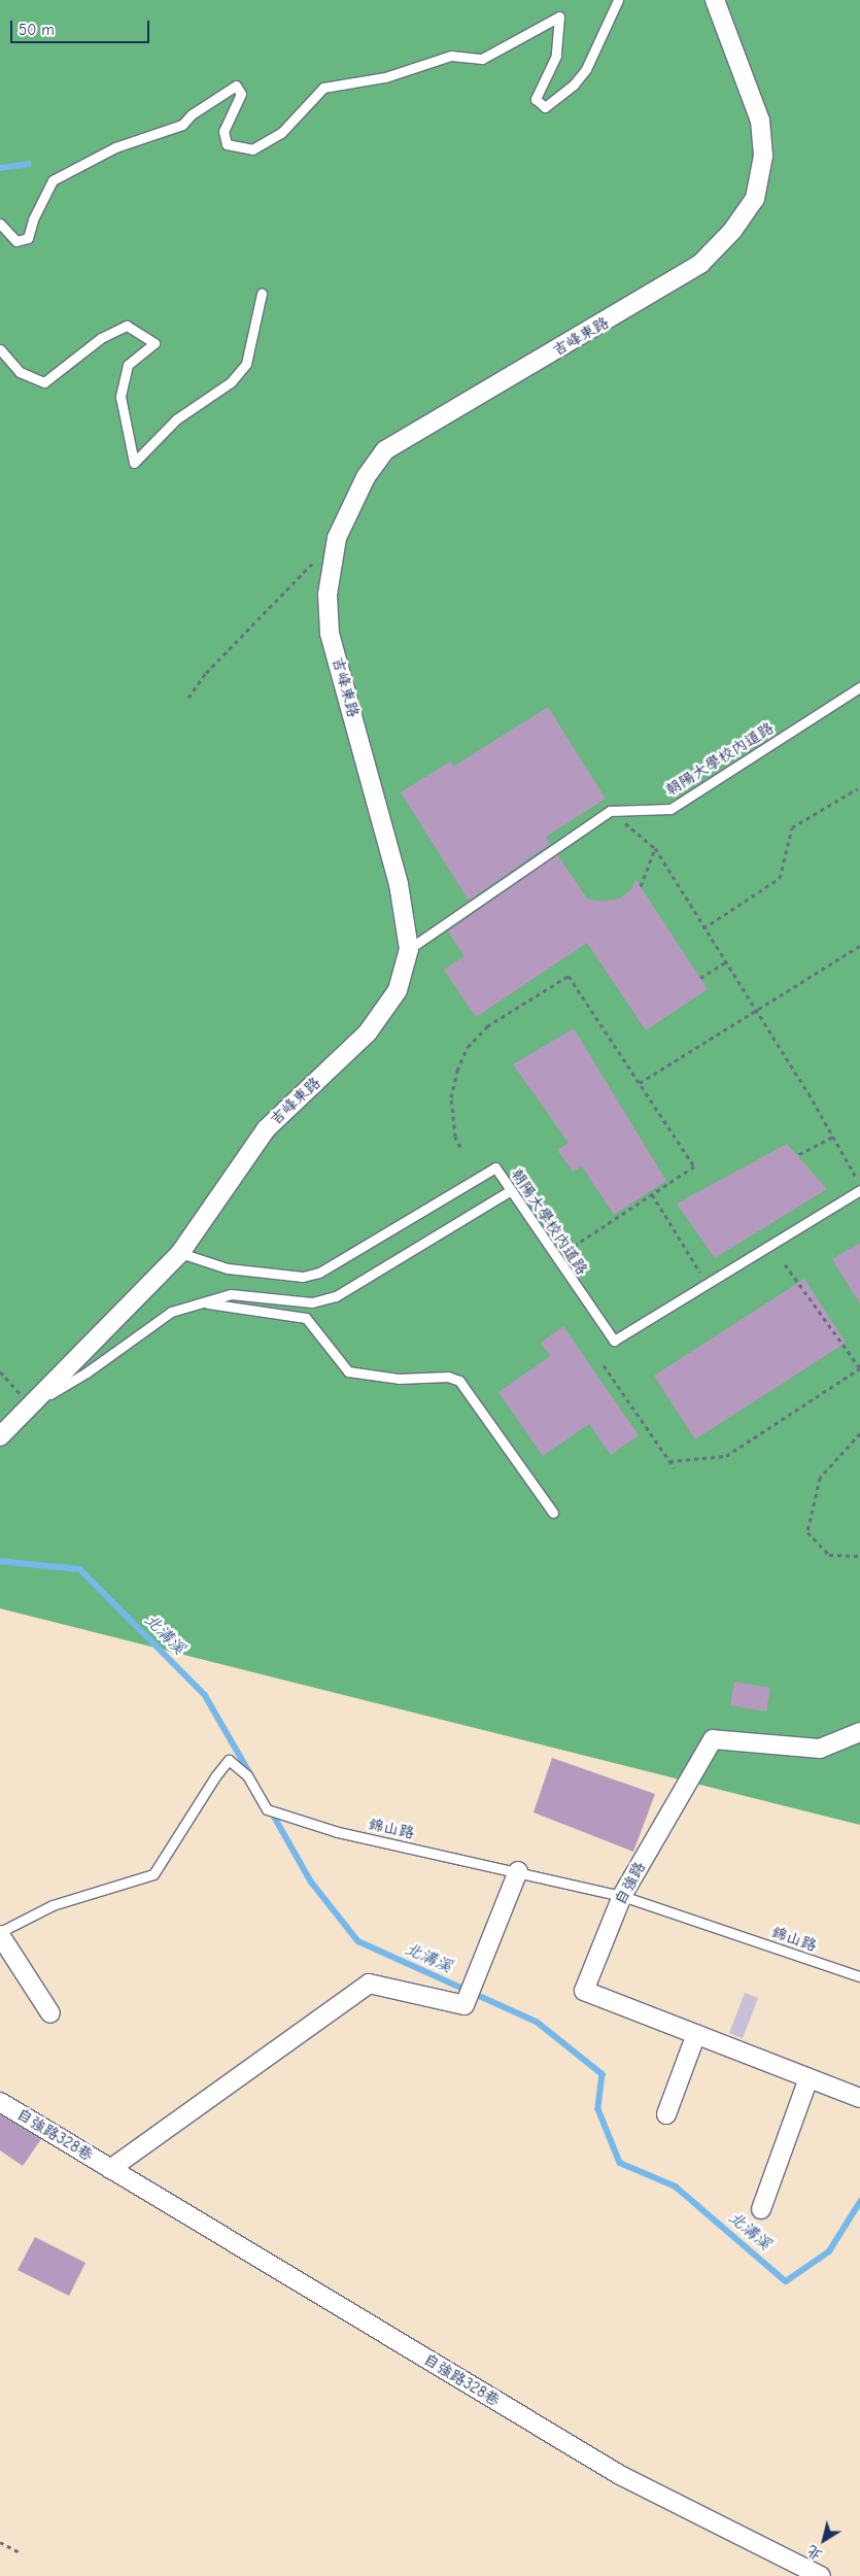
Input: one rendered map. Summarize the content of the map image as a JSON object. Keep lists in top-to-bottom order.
{
  "streets": {
    "street": ["吉峰東路", "自強路", "自強路328巷"],
    "lane": ["朝陽大學校內道路", "錦山路"]
  },
  "crossings": [
    ["吉峰東路", "朝陽大學校內道路"],
    ["錦山路", "自強路"],
    ["錦山路", "自強路328巷"]
  ],
  "water": ["北溝溪"],
  "scale_bar": "50 m",
  "north": "bottom left"
}
